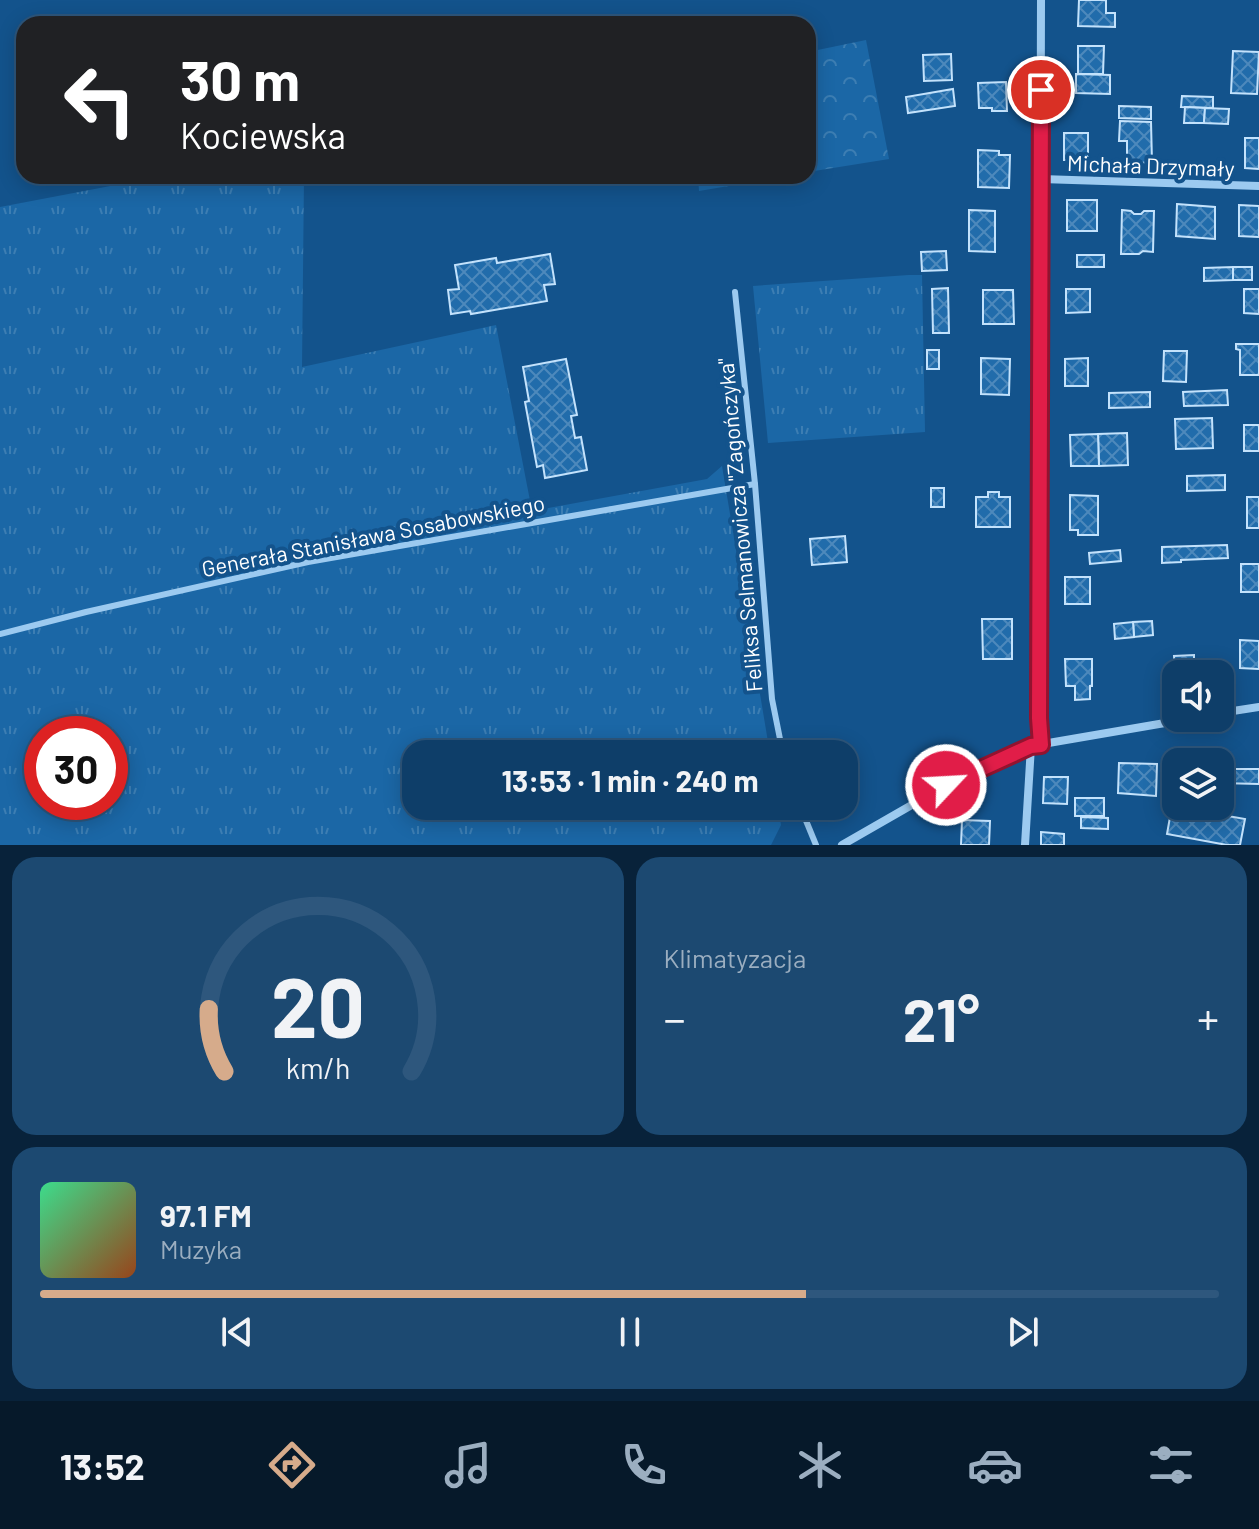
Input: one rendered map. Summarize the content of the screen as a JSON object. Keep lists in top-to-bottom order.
{
  "streets": {
    "street": ["Michała Drzymały"],
    "lane": ["Feliksa Selmanowicza \"Zagończyka\"", "Generała Stanisława Sosabowskiego"]
  },
  "crossings": [
    ["Feliksa Selmanowicza \"Zagończyka\"", "Generała Stanisława Sosabowskiego"]
  ],
  "page": {
    "turn": ["30 m", "Kociewska"],
    "limit": "30",
    "trip": "13:53 · 1 min · 240 m",
    "tile": "Klimatyzacja",
    "heat": ["−", "21°", "+"],
    "song": ["97.1 FM", "Muzyka"],
    "tabs": "13:52",
    "gauge": ["20", "km/h"]
  }
}
